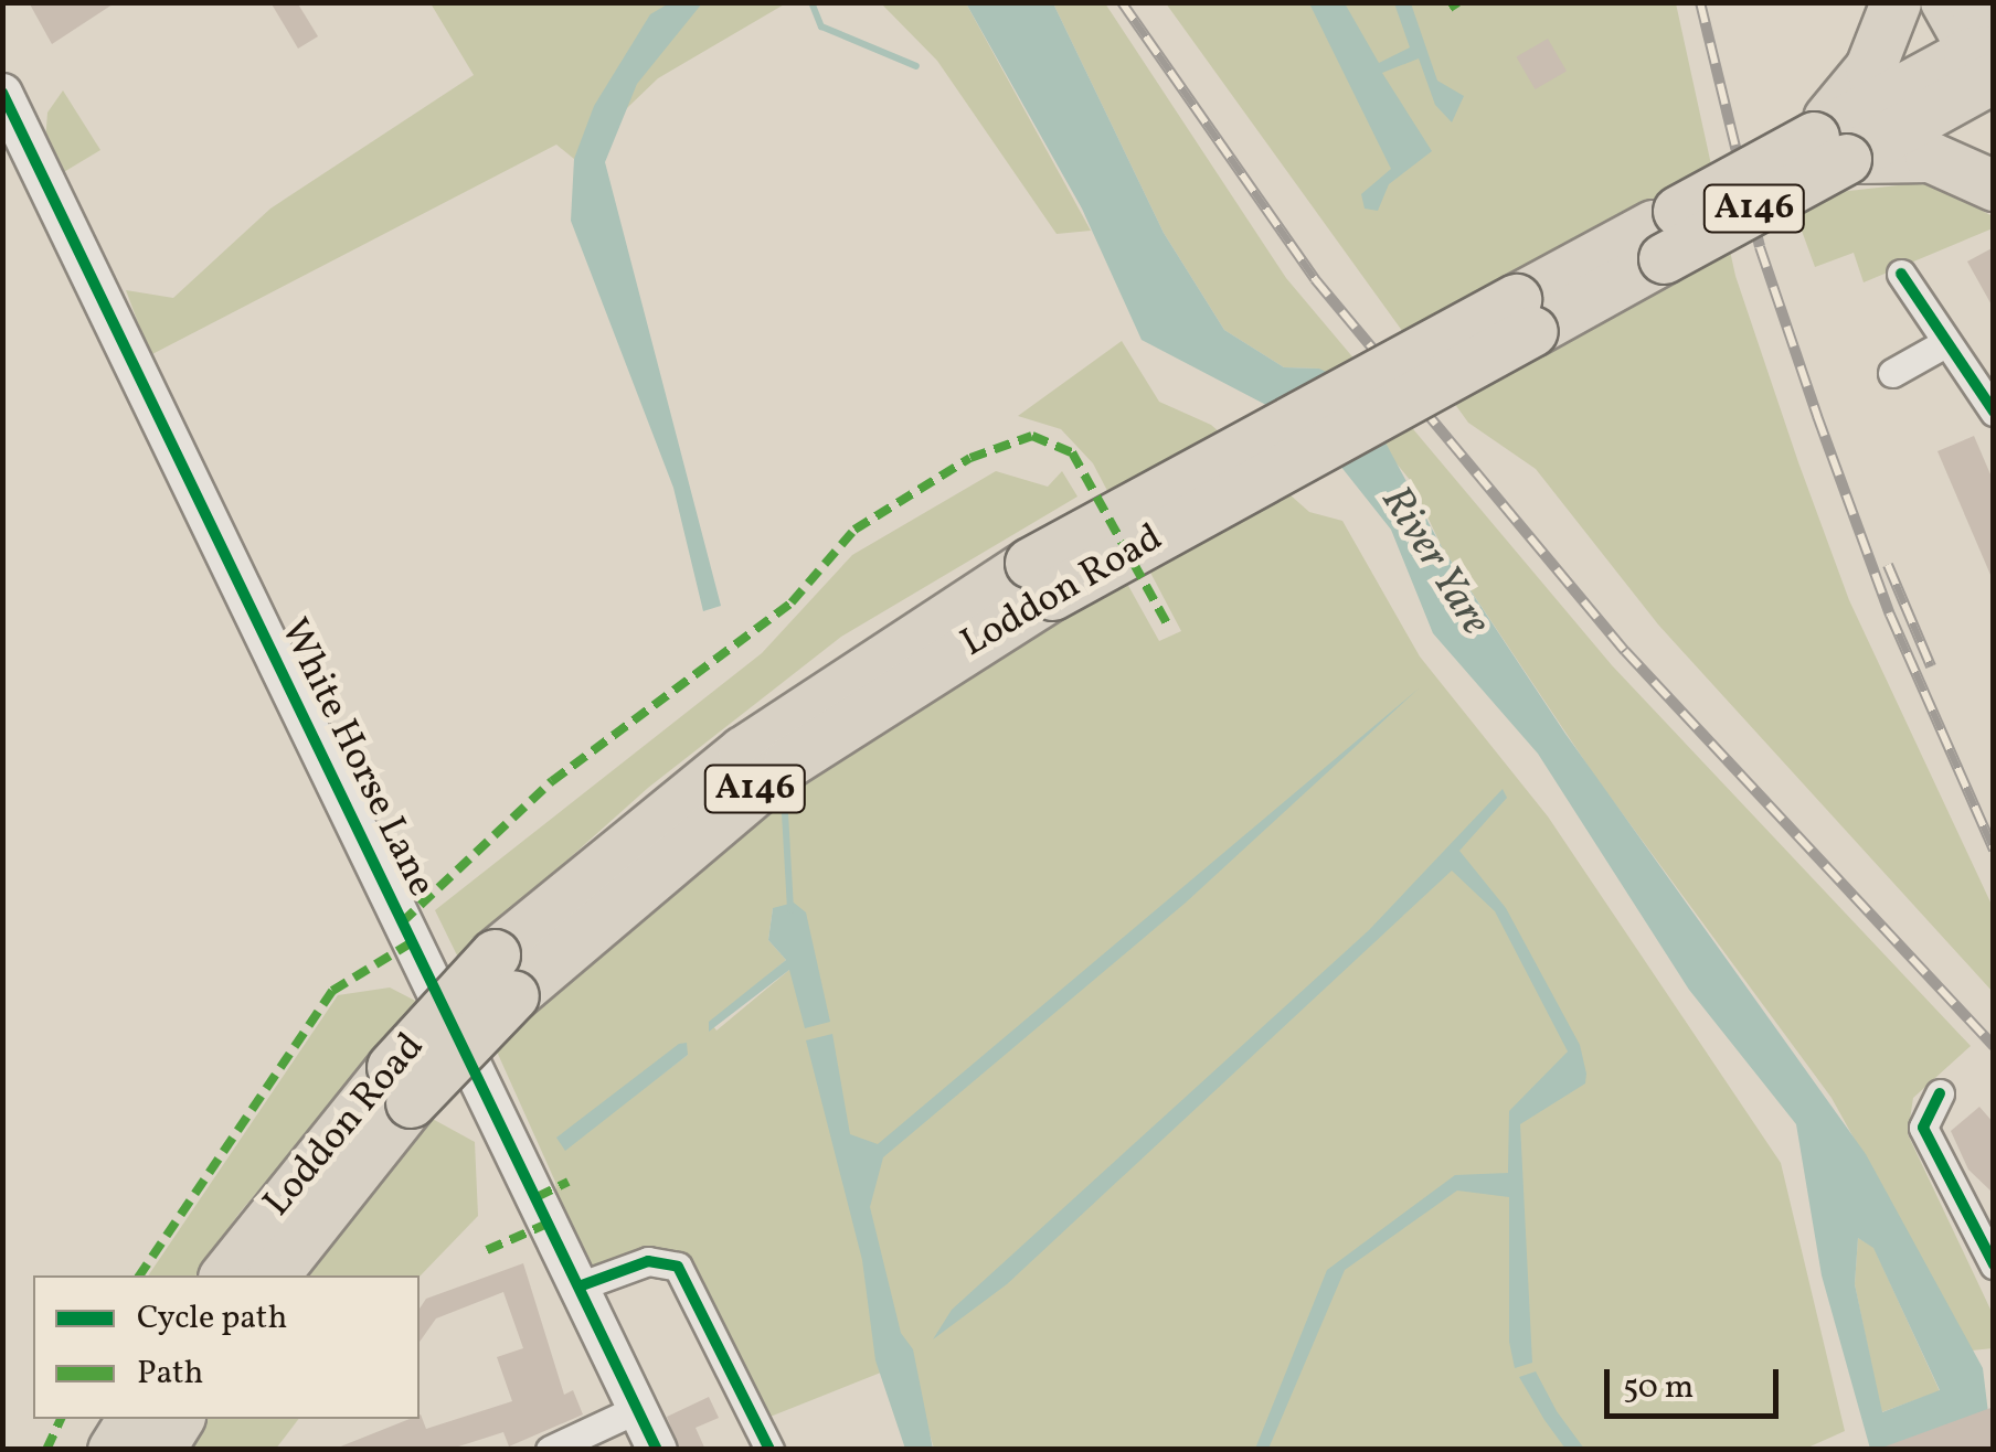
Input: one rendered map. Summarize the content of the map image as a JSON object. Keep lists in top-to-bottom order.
{
  "streets": {
    "highway": ["A146", "Loddon Road"],
    "street": ["White Horse Lane"]
  },
  "crossings": [
    ["A146", "Loddon Road"]
  ],
  "water": ["River Yare"],
  "legend": ["Cycle path", "Path"],
  "scale_bar": "50 m"
}
